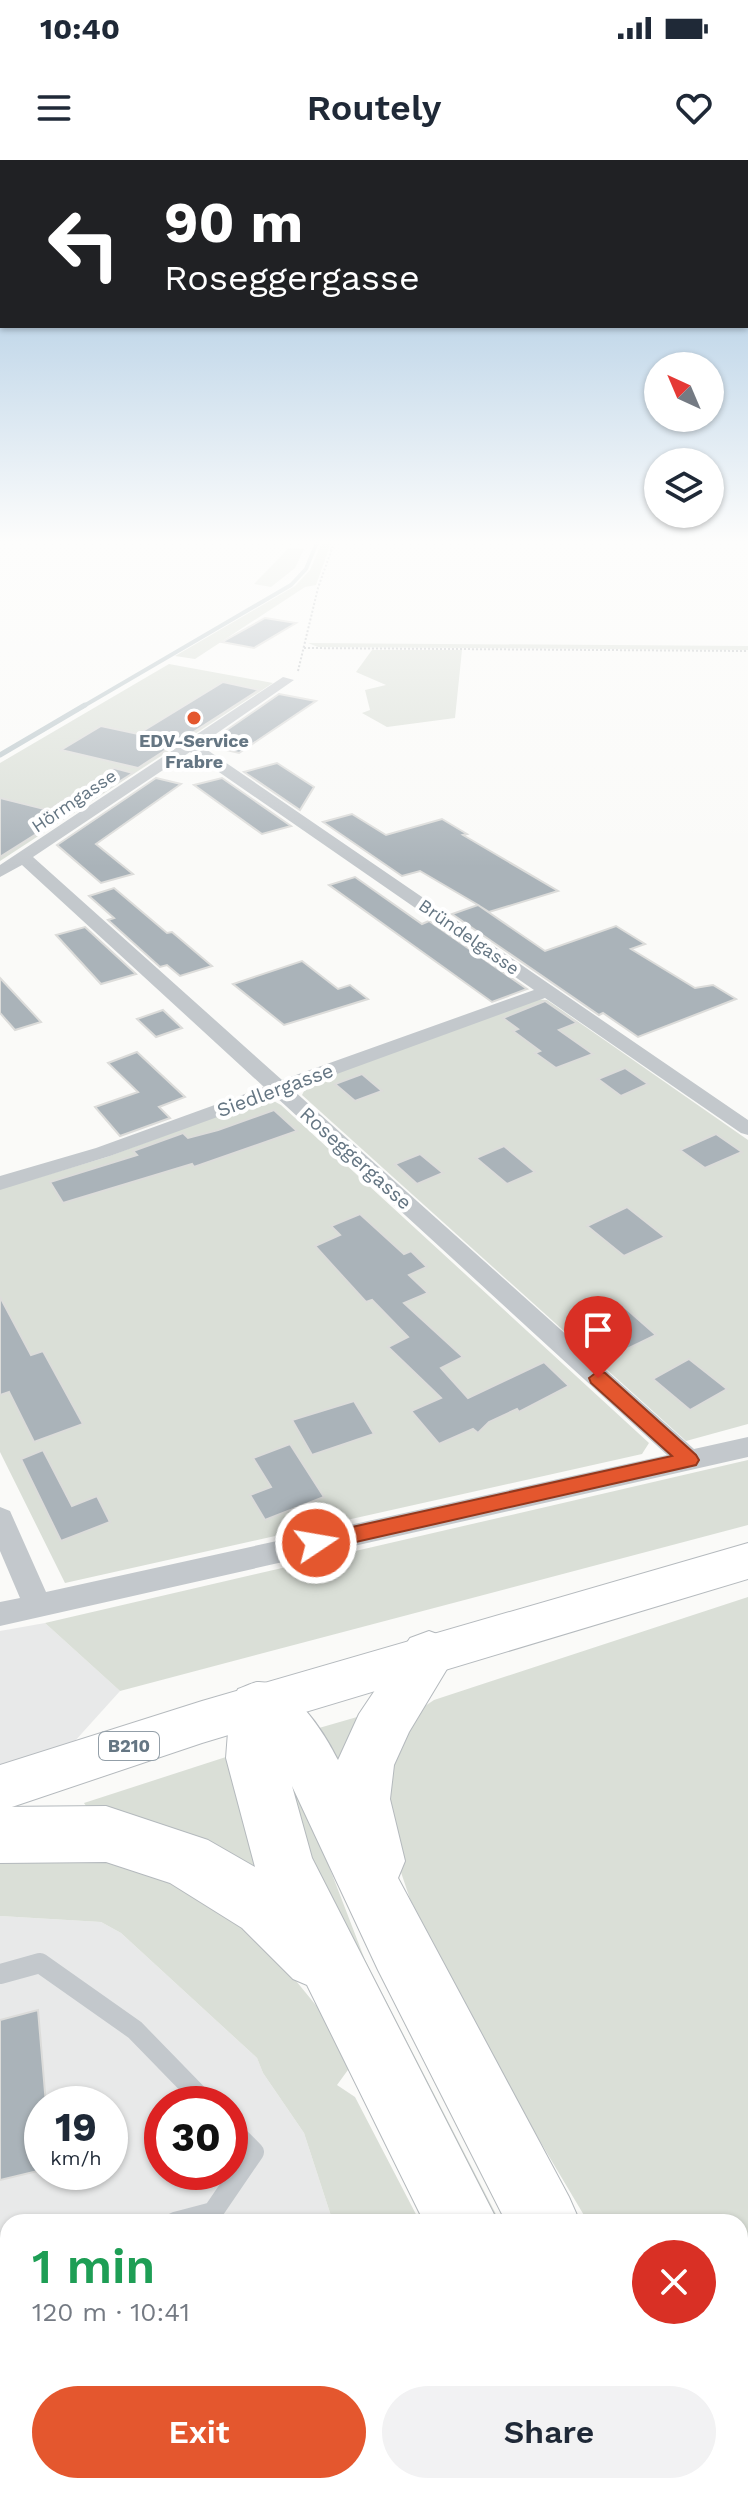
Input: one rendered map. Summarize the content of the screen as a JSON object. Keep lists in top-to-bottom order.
{
  "streets": {
    "main road": ["B210"],
    "street": [
      "Hörmgasse",
      "Bründelgasse",
      "Siedlergasse",
      "Roseggergasse"
    ]
  },
  "crossings": [
    ["Hörmgasse", "Bründelgasse"],
    ["Hörmgasse", "Roseggergasse"],
    ["Bründelgasse", "Siedlergasse"],
    ["Siedlergasse", "Roseggergasse"]
  ],
  "places": ["EDV-Service Frabre"],
  "north": "top left",
  "page": {
    "status": "10:40",
    "header": "Routely",
    "turn": ["90 m", "Roseggergasse"],
    "speed": "19 km/h",
    "limit": "30",
    "heading": ["1 min", "120 m · 10:41"],
    "buttons": ["Exit", "Share"]
  }
}
